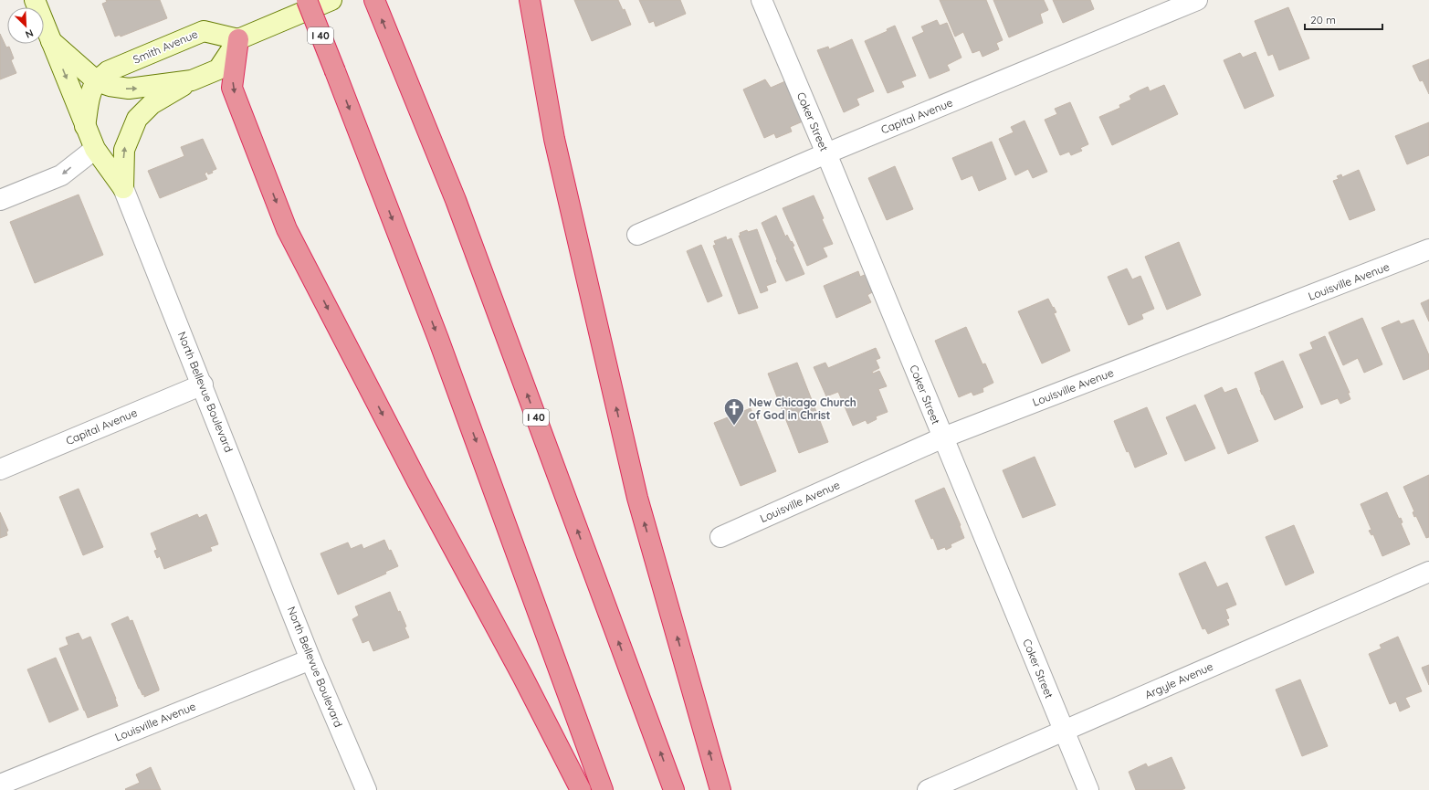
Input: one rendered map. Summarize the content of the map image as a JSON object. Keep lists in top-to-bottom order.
{
  "streets": {
    "highway": ["I 40"],
    "main road": ["Smith Avenue", "North Bellevue Boulevard"],
    "street": [
      "Capital Avenue",
      "Coker Street",
      "Louisville Avenue",
      "Argyle Avenue"
    ]
  },
  "crossings": [
    ["Smith Avenue", "North Bellevue Boulevard"],
    ["Capital Avenue", "Coker Street"],
    ["Capital Avenue", "North Bellevue Boulevard"],
    ["Coker Street", "Louisville Avenue"],
    ["Coker Street", "Argyle Avenue"],
    ["Louisville Avenue", "North Bellevue Boulevard"]
  ],
  "places": {
    "church": ["New Chicago Church of God in Christ"]
  },
  "scale_bar": "20 m",
  "north": "bottom right"
}
